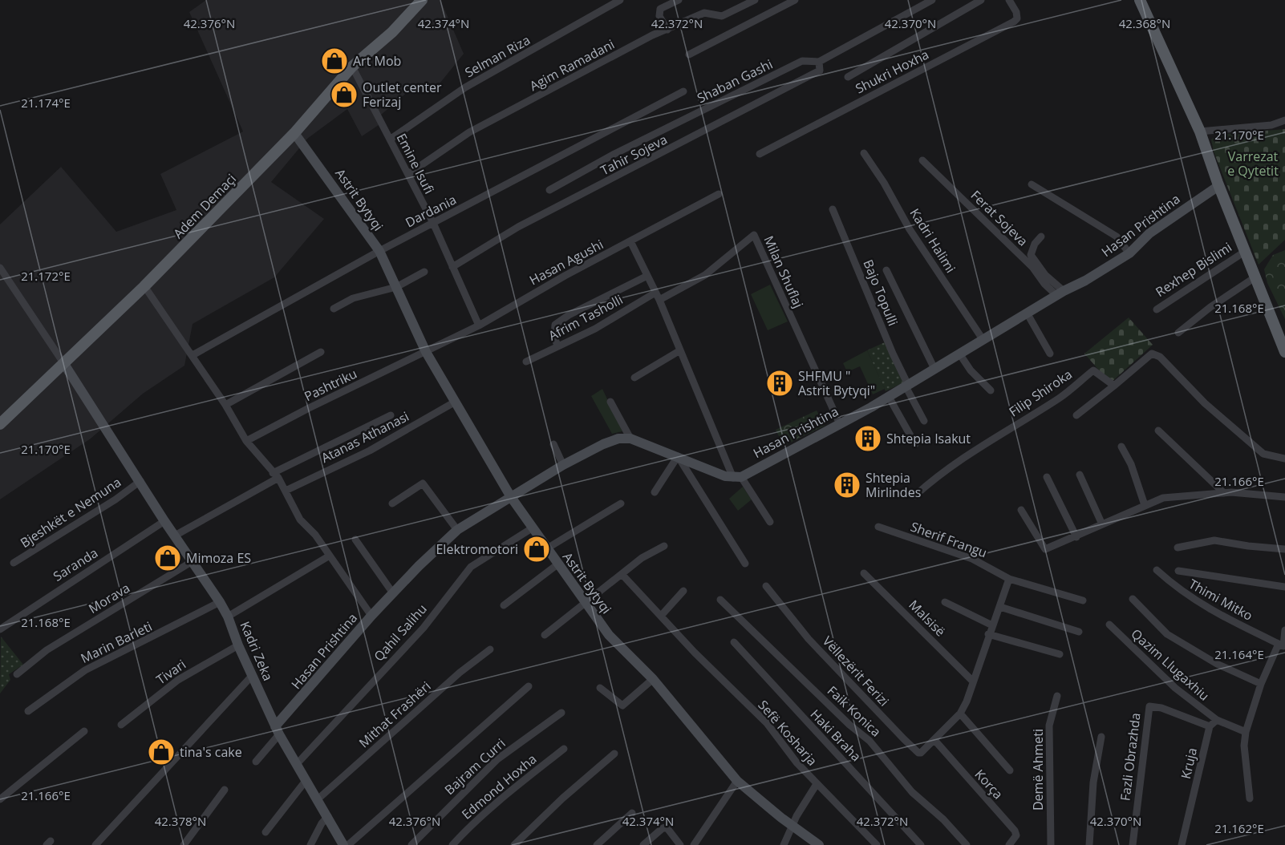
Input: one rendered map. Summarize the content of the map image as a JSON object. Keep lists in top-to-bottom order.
{
  "streets": {
    "main road": ["Adem Demaçi", "Rexhep Bislimi"],
    "street": [
      "Selman Riza",
      "Agim Ramadani",
      "Shukri Hoxha",
      "Shaban Gashi",
      "Tahir Sojeva",
      "Emine Isufi",
      "Astrit Bytyqi",
      "Dardania",
      "Ferat Sojeva",
      "Hasan Prishtina",
      "Kadri Halimi",
      "Hasan Agushi",
      "Milan Shuflaj",
      "Bajo Topulli",
      "Afrim Tasholli",
      "Pashtriku",
      "Filip Shiroka",
      "Atanas Athanasi",
      "Bjeshkët e Nemuna",
      "Sherif Frangu",
      "Saranda",
      "Morava",
      "Thimi Mitko",
      "Malsisë",
      "Qahil Salihu",
      "Marin Barleti",
      "Kadri Zeka",
      "Qazim Llugaxhiu",
      "Vëllezërit Ferizi",
      "Tivari",
      "Faik Konica",
      "Mithat Frashëri",
      "Sefë Kosharja",
      "Haki Braha",
      "Fazli Obrazhda",
      "Kruja",
      "Bajram Curri",
      "Demë Ahmeti",
      "Korça",
      "Edmond Hoxha"
    ]
  },
  "crossings": [
    ["Selman Riza", "Emine Isufi"],
    ["Agim Ramadani", "Emine Isufi"],
    ["Shaban Gashi", "Tahir Sojeva"],
    ["Tahir Sojeva", "Emine Isufi"],
    ["Emine Isufi", "Adem Demaçi"],
    ["Emine Isufi", "Dardania"],
    ["Emine Isufi", "Hasan Agushi"],
    ["Astrit Bytyqi", "Adem Demaçi"],
    ["Astrit Bytyqi", "Dardania"],
    ["Astrit Bytyqi", "Hasan Prishtina"],
    ["Astrit Bytyqi", "Hasan Agushi"],
    ["Astrit Bytyqi", "Pashtriku"],
    ["Astrit Bytyqi", "Atanas Athanasi"],
    ["Astrit Bytyqi", "Qahil Salihu"],
    ["Adem Demaçi", "Kadri Zeka"],
    ["Ferat Sojeva", "Hasan Prishtina"],
    ["Hasan Prishtina", "Kadri Halimi"],
    ["Hasan Prishtina", "Rexhep Bislimi"],
    ["Hasan Prishtina", "Milan Shuflaj"],
    ["Hasan Prishtina", "Bajo Topulli"],
    ["Hasan Prishtina", "Kadri Zeka"],
    ["Hasan Agushi", "Pashtriku"],
    ["Milan Shuflaj", "Afrim Tasholli"],
    ["Bjeshkët e Nemuna", "Kadri Zeka"],
    ["Saranda", "Kadri Zeka"],
    ["Morava", "Kadri Zeka"],
    ["Qahil Salihu", "Kadri Zeka"],
    ["Marin Barleti", "Kadri Zeka"],
    ["Kadri Zeka", "Tivari"],
    ["Kadri Zeka", "Mithat Frashëri"],
    ["Vëllezërit Ferizi", "Korça"],
    ["Fazli Obrazhda", "Kruja"]
  ],
  "parks": ["Varrezat e Qytetit"],
  "places": {
    "shop": [
      "Art Mob",
      "Outlet center Ferizaj",
      "Elektromotori",
      "Mimoza ES",
      "tina's cake"
    ],
    "building": ["SHFMU \" Astrit Bytyqi\"", "Shtepia Isakut", "Shtepia Mirlindes"]
  },
  "coordinates": [
    "42.376°N",
    "42.374°N",
    "42.372°N",
    "42.370°N",
    "42.368°N",
    "21.174°E",
    "21.170°E",
    "21.172°E",
    "21.168°E",
    "21.166°E",
    "21.164°E",
    "42.378°N",
    "21.162°E"
  ]
}
